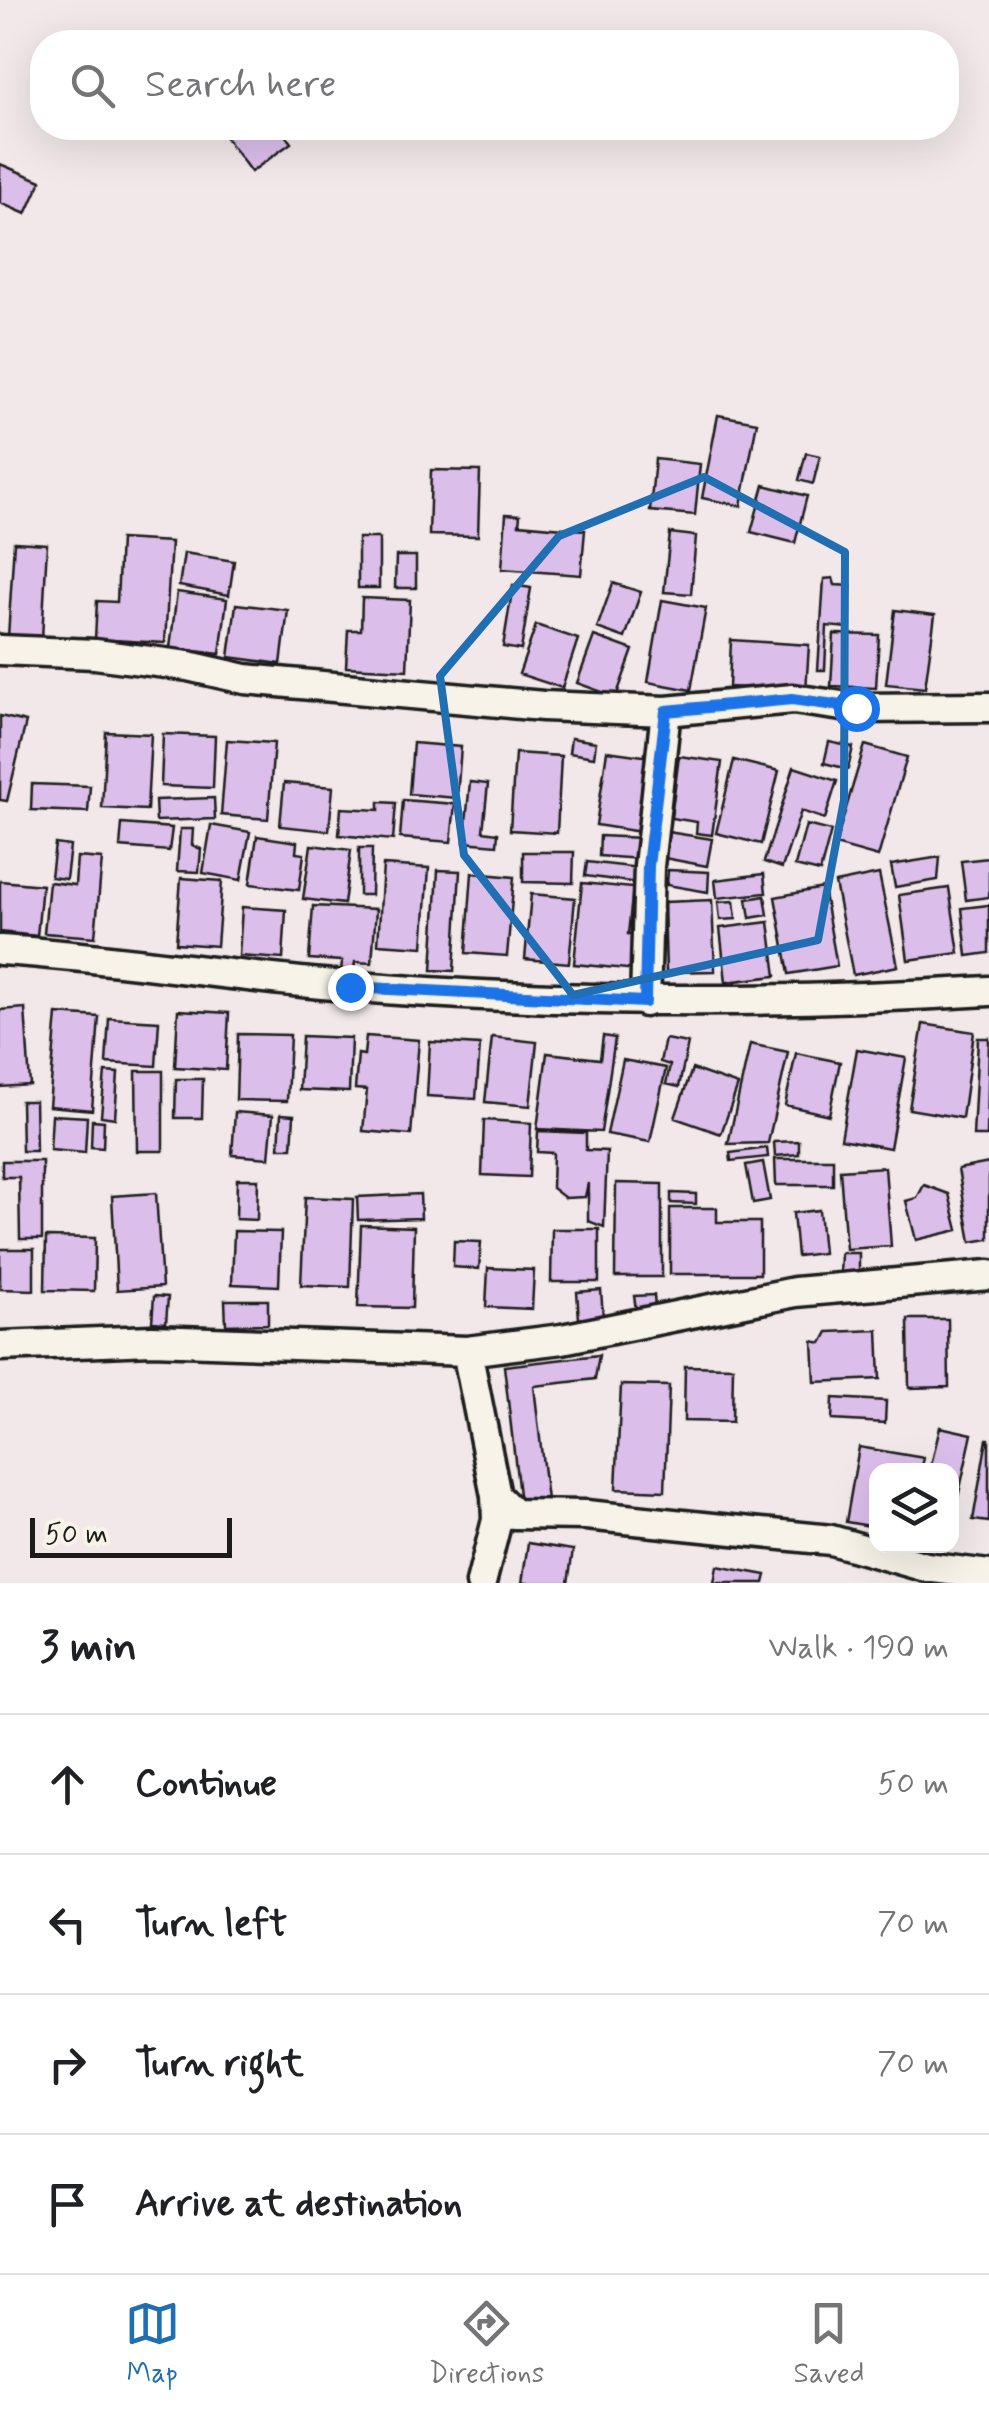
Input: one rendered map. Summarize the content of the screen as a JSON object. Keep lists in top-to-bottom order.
{
  "scale_bar": "50 m",
  "page": {
    "search": "Search here",
    "scale": "50 m",
    "heading": ["3 min", "Walk · 190 m"],
    "list": [
      ["Continue", "50 m"],
      ["Turn left", "70 m"],
      ["Turn right", "70 m"],
      "Arrive at destination"
    ],
    "nav": ["Map", "Directions", "Saved"]
  }
}
